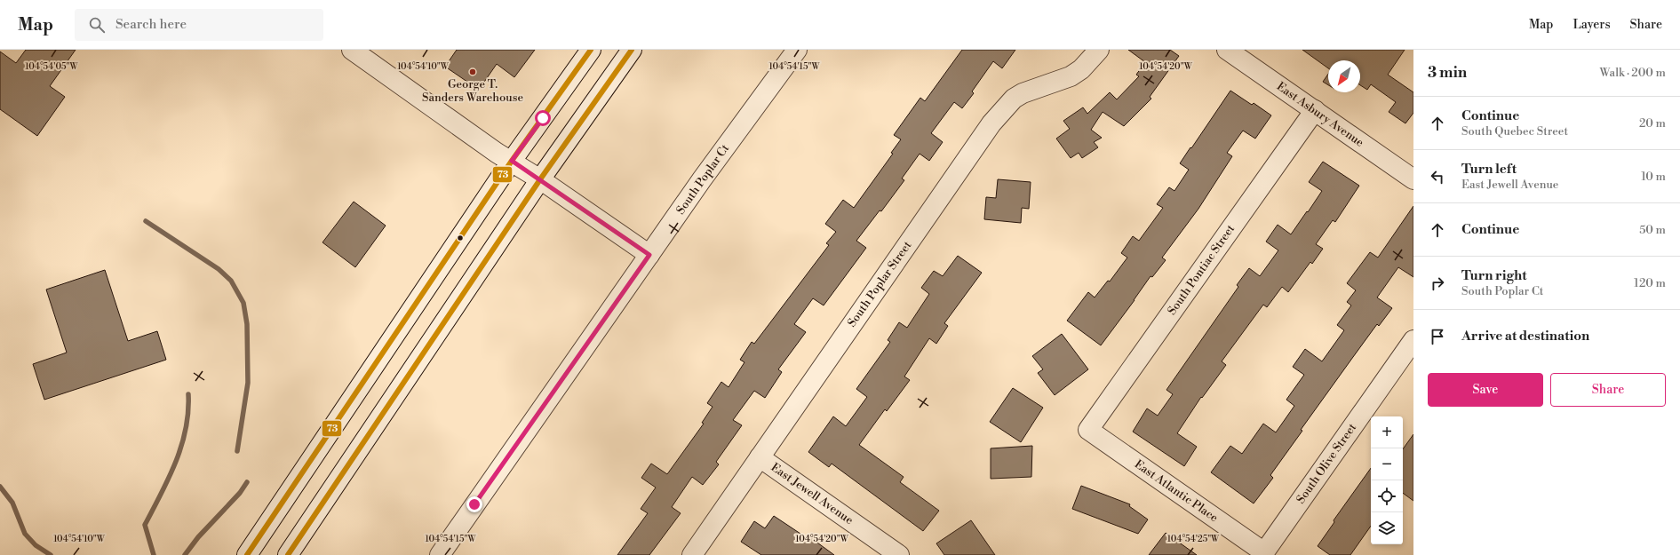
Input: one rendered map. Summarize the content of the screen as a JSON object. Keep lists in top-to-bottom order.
{
  "streets": {
    "street": [
      "East Asbury Avenue",
      "South Poplar Ct",
      "South Pontiac Street",
      "South Poplar Street",
      "South Olive Street",
      "East Atlantic Place",
      "East Jewell Avenue"
    ]
  },
  "crossings": [
    ["East Asbury Avenue", "South Pontiac Street"],
    ["South Pontiac Street", "East Atlantic Place"],
    ["South Poplar Street", "East Jewell Avenue"],
    ["South Olive Street", "East Atlantic Place"]
  ],
  "places": ["George T. Sanders Warehouse"],
  "lines": ["transit line 73"],
  "north": "bottom left",
  "page": {
    "header": "Map",
    "search": "Search here",
    "nav": ["Map", "Layers", "Share"],
    "heading": ["3 min", "Walk · 200 m"],
    "list": [
      ["Continue", "South Quebec Street", "20 m"],
      ["Turn left", "East Jewell Avenue", "10 m"],
      ["Continue", "50 m"],
      ["Turn right", "South Poplar Ct", "120 m"],
      "Arrive at destination"
    ],
    "buttons": ["Save", "Share"],
    "map_buttons": ["+", "−"]
  },
  "coordinates": [
    "104°54'05\"W",
    "104°54'10\"W",
    "104°54'15\"W",
    "104°54'20\"W",
    "104°54'25\"W"
  ]
}
